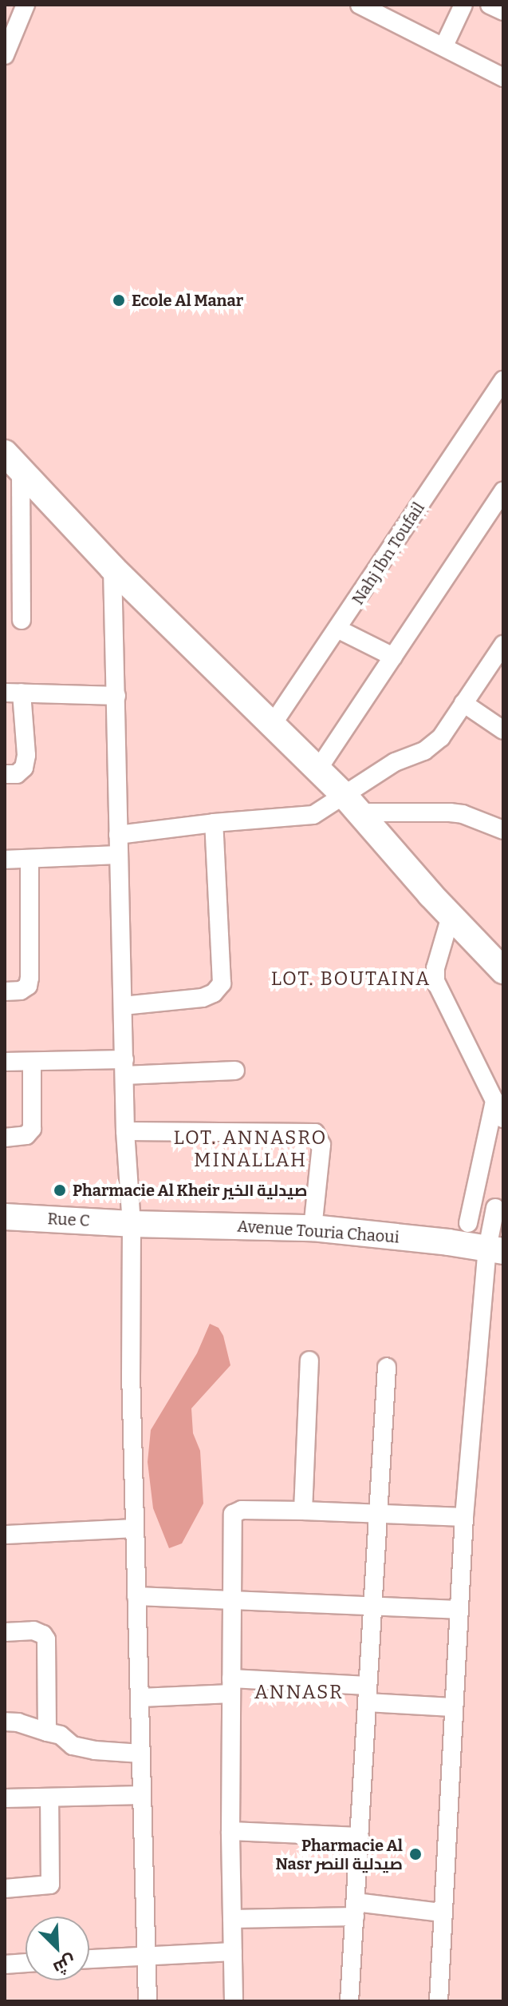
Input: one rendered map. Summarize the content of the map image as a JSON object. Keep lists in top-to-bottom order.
{
  "streets": {
    "street": ["Nahj Ibn Toufail", "Rue C", "Avenue Touria Chaoui"]
  },
  "crossings": [
    ["Rue C", "Avenue Touria Chaoui"]
  ],
  "districts": ["LOT. BOUTAINA", "LOT. ANNASRO MINALLAH", "ANNASR"],
  "places": ["Ecole Al Manar", "Pharmacie Al Kheir صيدلية الخير", "Pharmacie Al Nasr صيدلية النصر"],
  "north": "bottom right"
}
